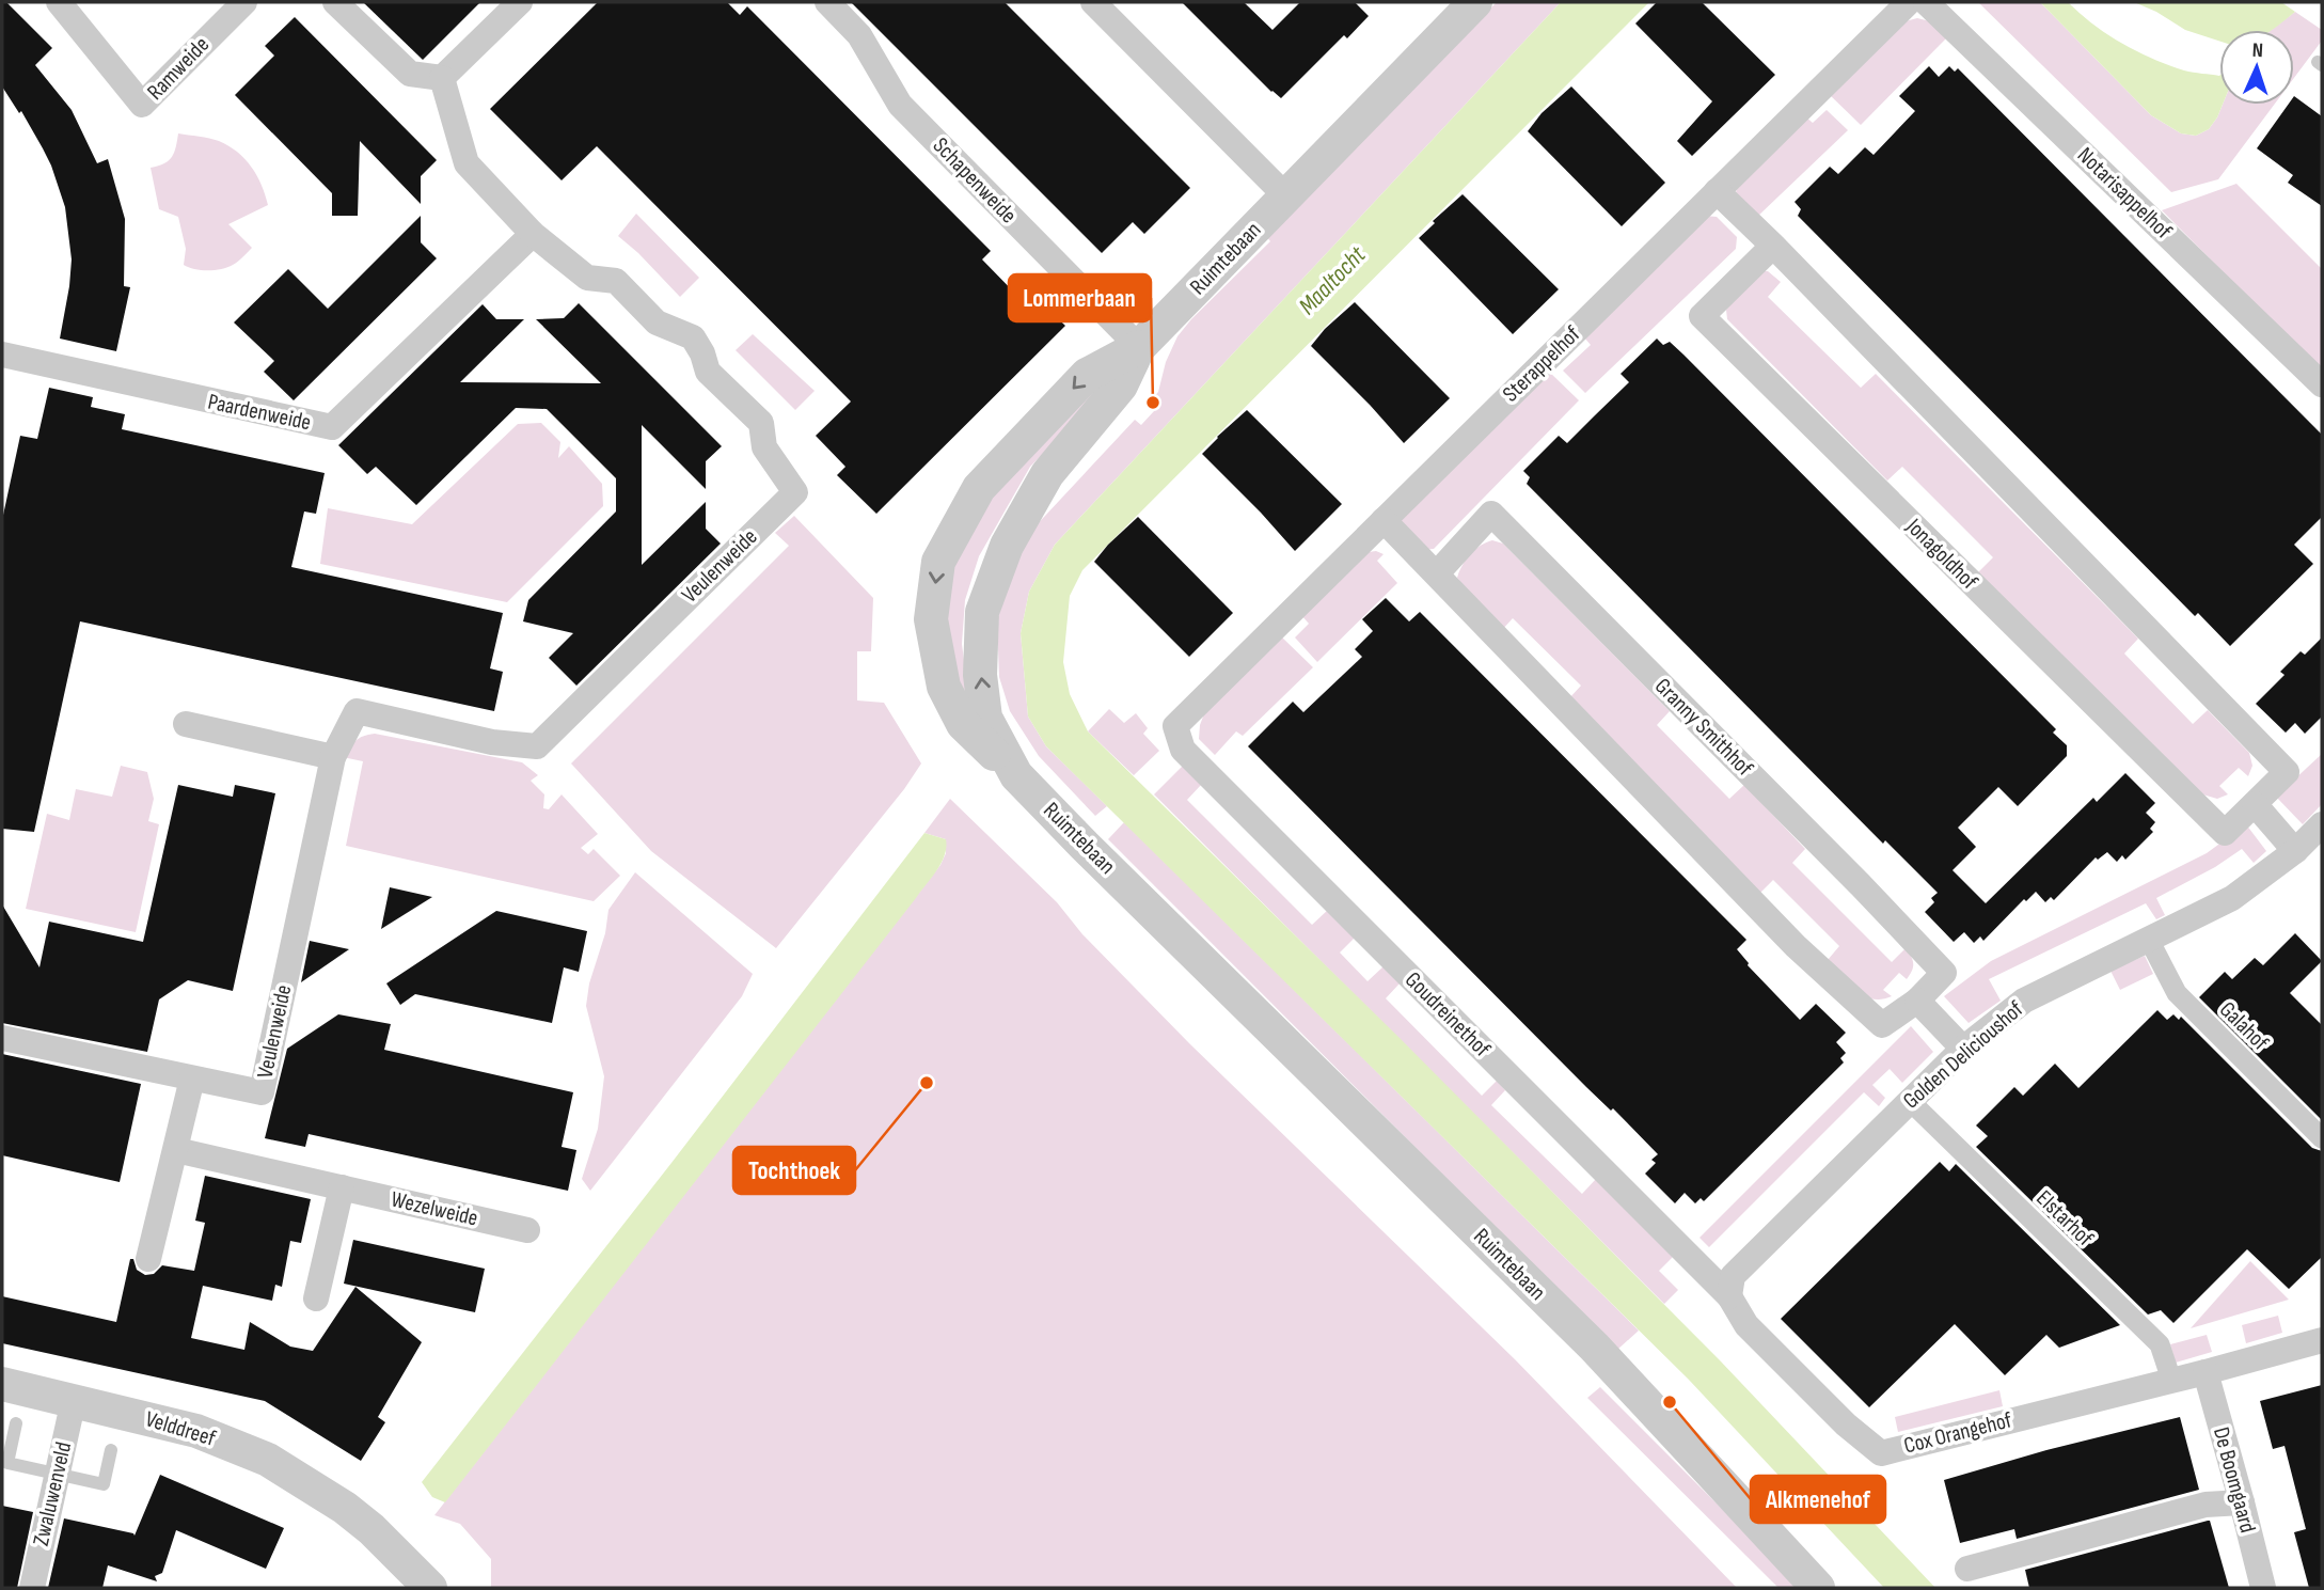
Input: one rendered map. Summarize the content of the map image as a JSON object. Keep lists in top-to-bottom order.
{
  "streets": {
    "street": [
      "Ramweide",
      "Schapenweide",
      "Notarisappelhof",
      "Ruimtebaan",
      "Sterappelhof",
      "Paardenweide",
      "Jonagoldhof",
      "Veulenweide",
      "Granny Smithhof",
      "Goudreinethof",
      "Galahof",
      "Golden Delicioushof",
      "Wezelweide",
      "Elstarhof",
      "Velddreef",
      "Cox Orangehof",
      "De Boomgaard",
      "Zwaluwenveld"
    ]
  },
  "crossings": [
    ["Schapenweide", "Ruimtebaan"],
    ["Sterappelhof", "Jonagoldhof"],
    ["Sterappelhof", "Granny Smithhof"],
    ["Sterappelhof", "Goudreinethof"],
    ["Paardenweide", "Veulenweide"],
    ["Goudreinethof", "Golden Delicioushof"],
    ["Goudreinethof", "Cox Orangehof"],
    ["Galahof", "Golden Delicioushof"],
    ["Golden Delicioushof", "Elstarhof"],
    ["Golden Delicioushof", "Cox Orangehof"],
    ["Elstarhof", "Cox Orangehof"],
    ["Velddreef", "Zwaluwenveld"],
    ["Cox Orangehof", "De Boomgaard"]
  ],
  "water": ["Maaltocht"],
  "places": ["Lommerbaan", "Tochthoek", "Alkmenehof"],
  "north": "top"
}
